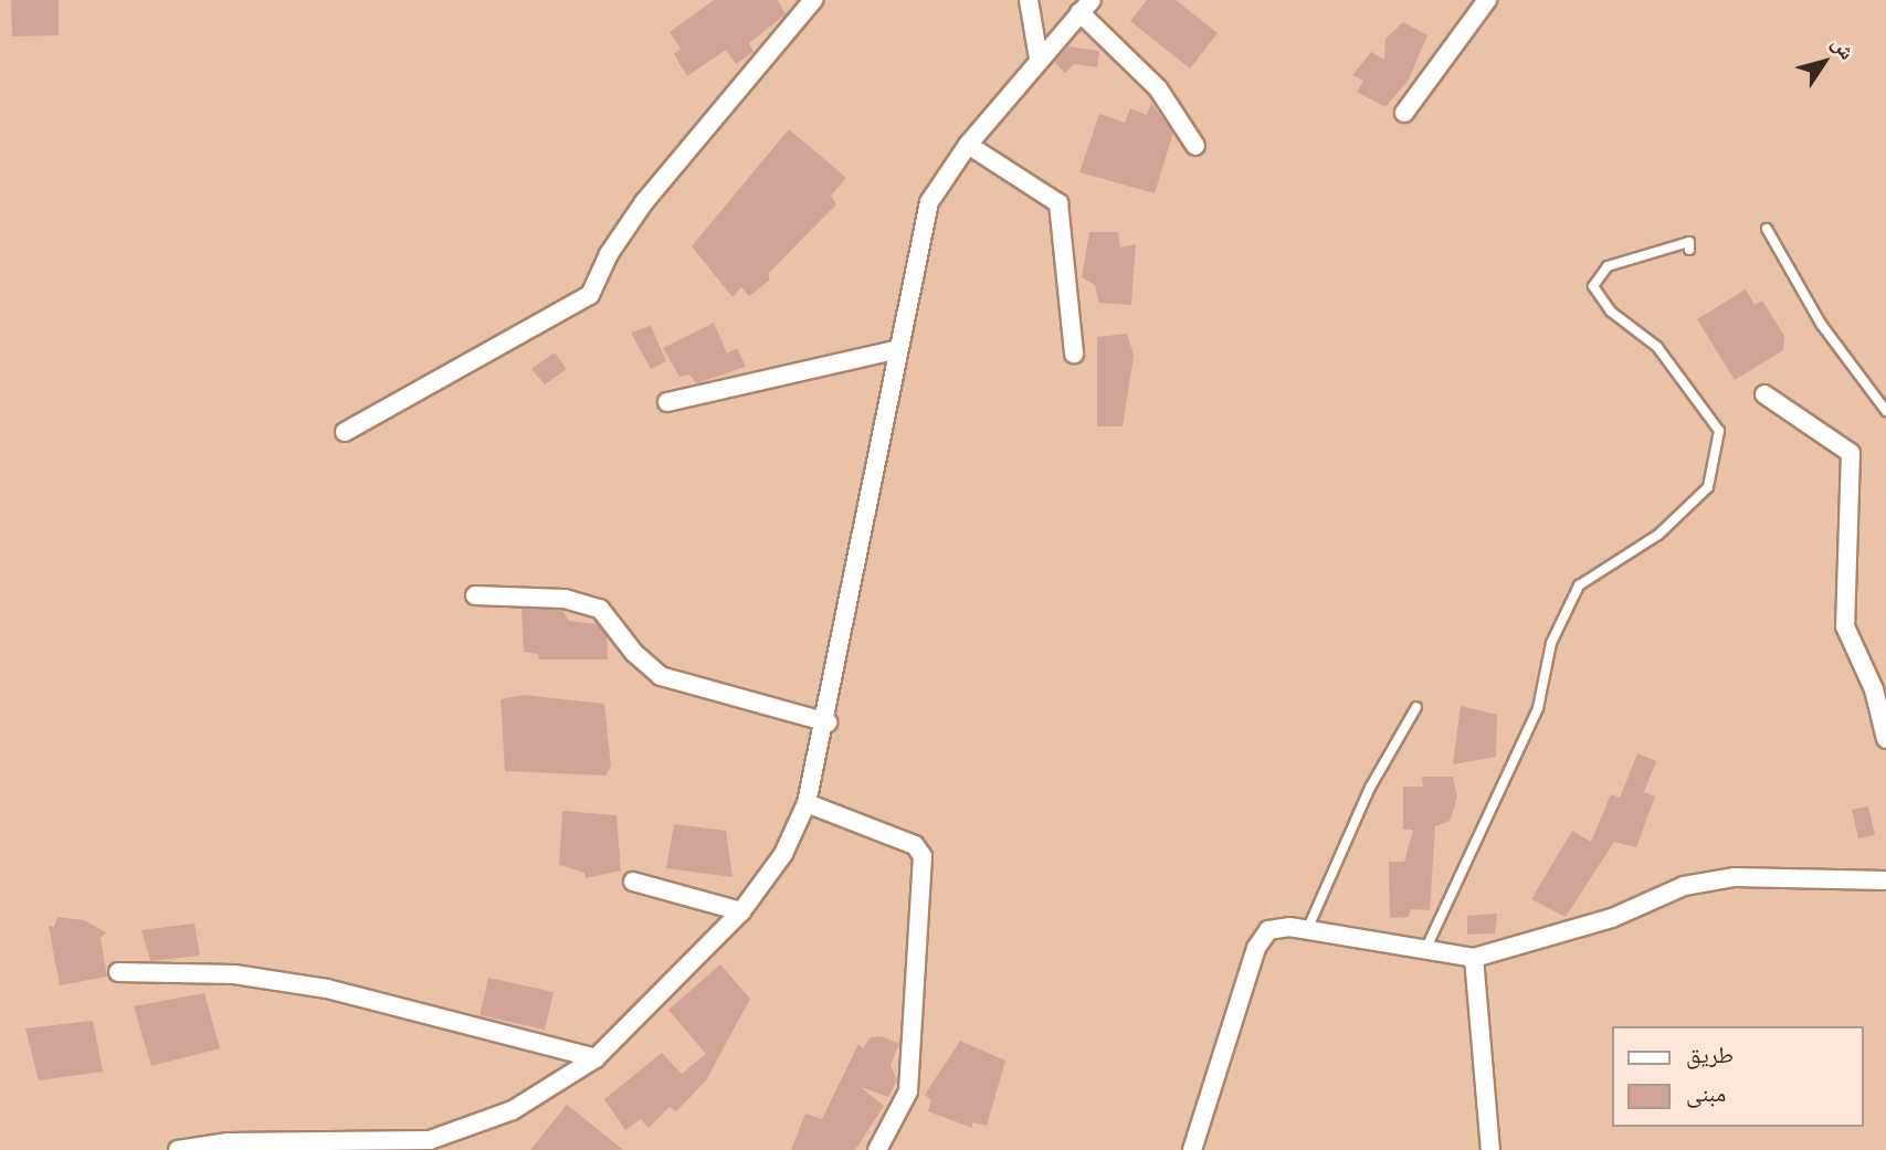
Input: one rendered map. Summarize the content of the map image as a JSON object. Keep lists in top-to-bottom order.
{
  "legend": ["طريق", "مبنى"],
  "north": "top right"
}
